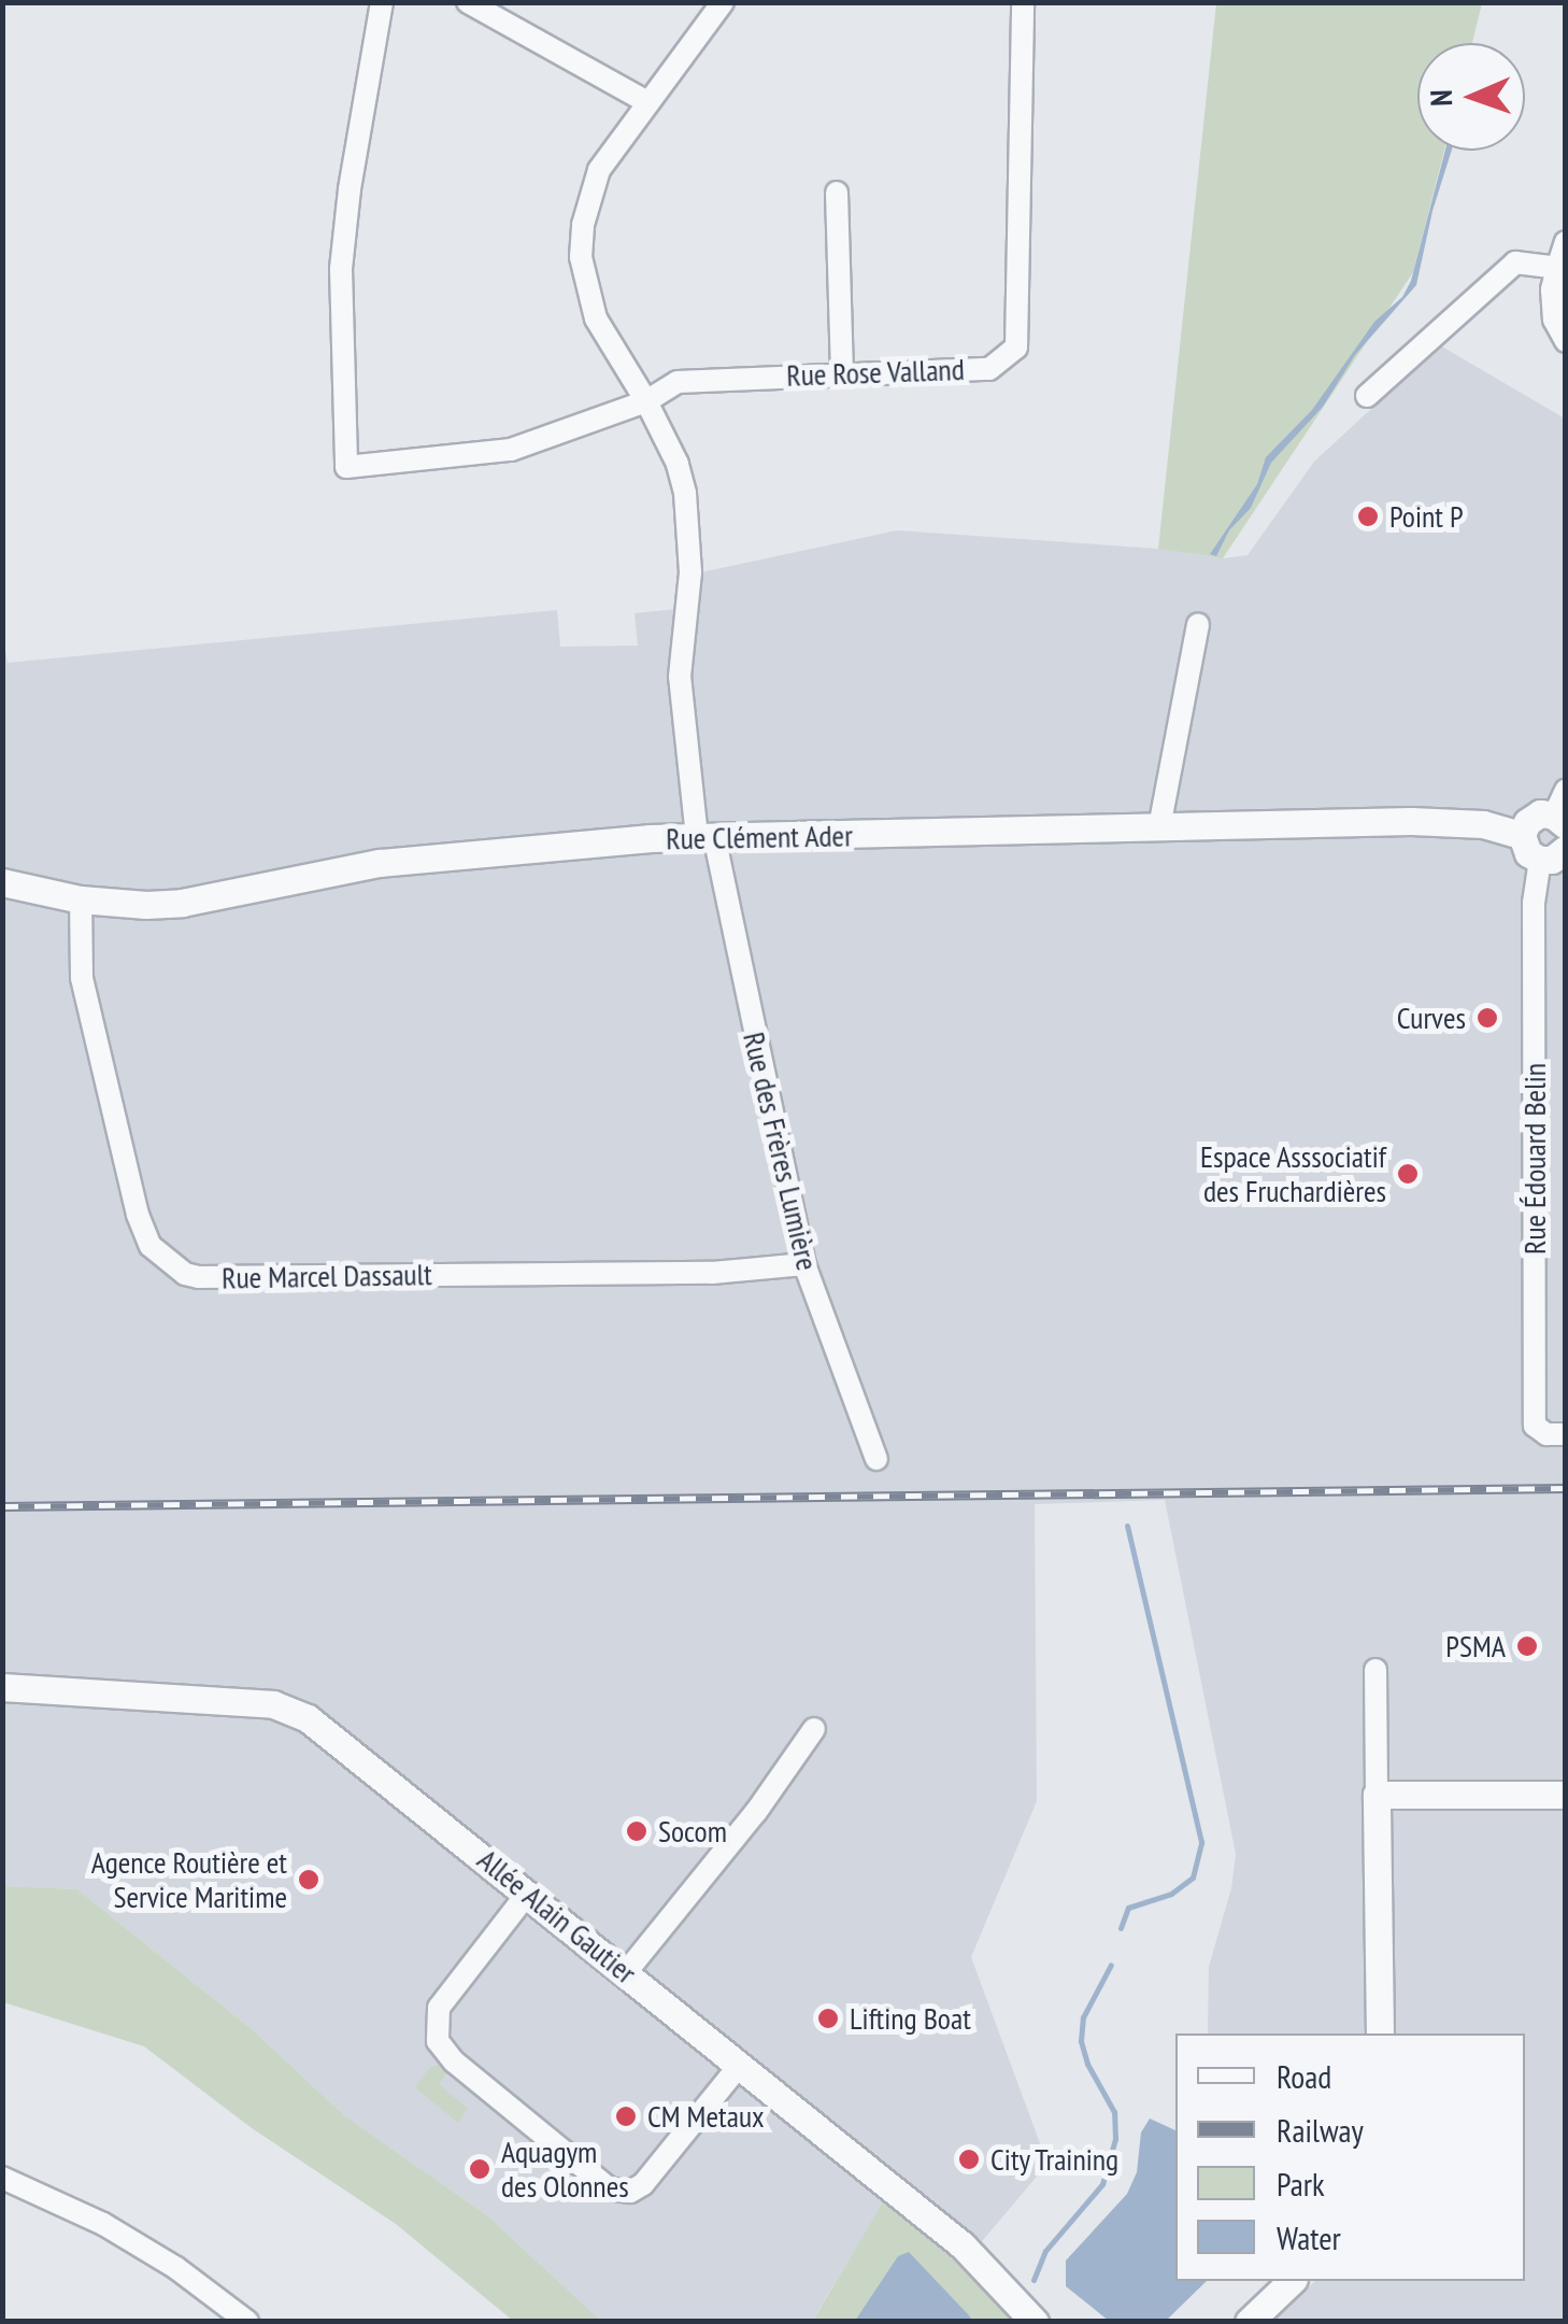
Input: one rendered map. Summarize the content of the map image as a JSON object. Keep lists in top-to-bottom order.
{
  "streets": {
    "street": [
      "Rue Rose Valland",
      "Rue Clément Ader",
      "Rue des Frères Lumière",
      "Rue Édouard Belin",
      "Rue Marcel Dassault",
      "Allée Alain Gautier"
    ]
  },
  "crossings": [
    ["Rue Rose Valland", "Rue des Frères Lumière"],
    ["Rue Clément Ader", "Rue des Frères Lumière"],
    ["Rue Clément Ader", "Rue Marcel Dassault"],
    ["Rue des Frères Lumière", "Rue Marcel Dassault"]
  ],
  "places": [
    "Point P",
    "Curves",
    "Espace Asssociatif des Fruchardières",
    "PSMA",
    "Socom",
    "Agence Routière et Service Maritime",
    "Lifting Boat",
    "CM Metaux",
    "City Training",
    "Aquagym des Olonnes"
  ],
  "legend": [
    "Road",
    "Railway",
    "Park",
    "Water"
  ],
  "north": "left"
}
